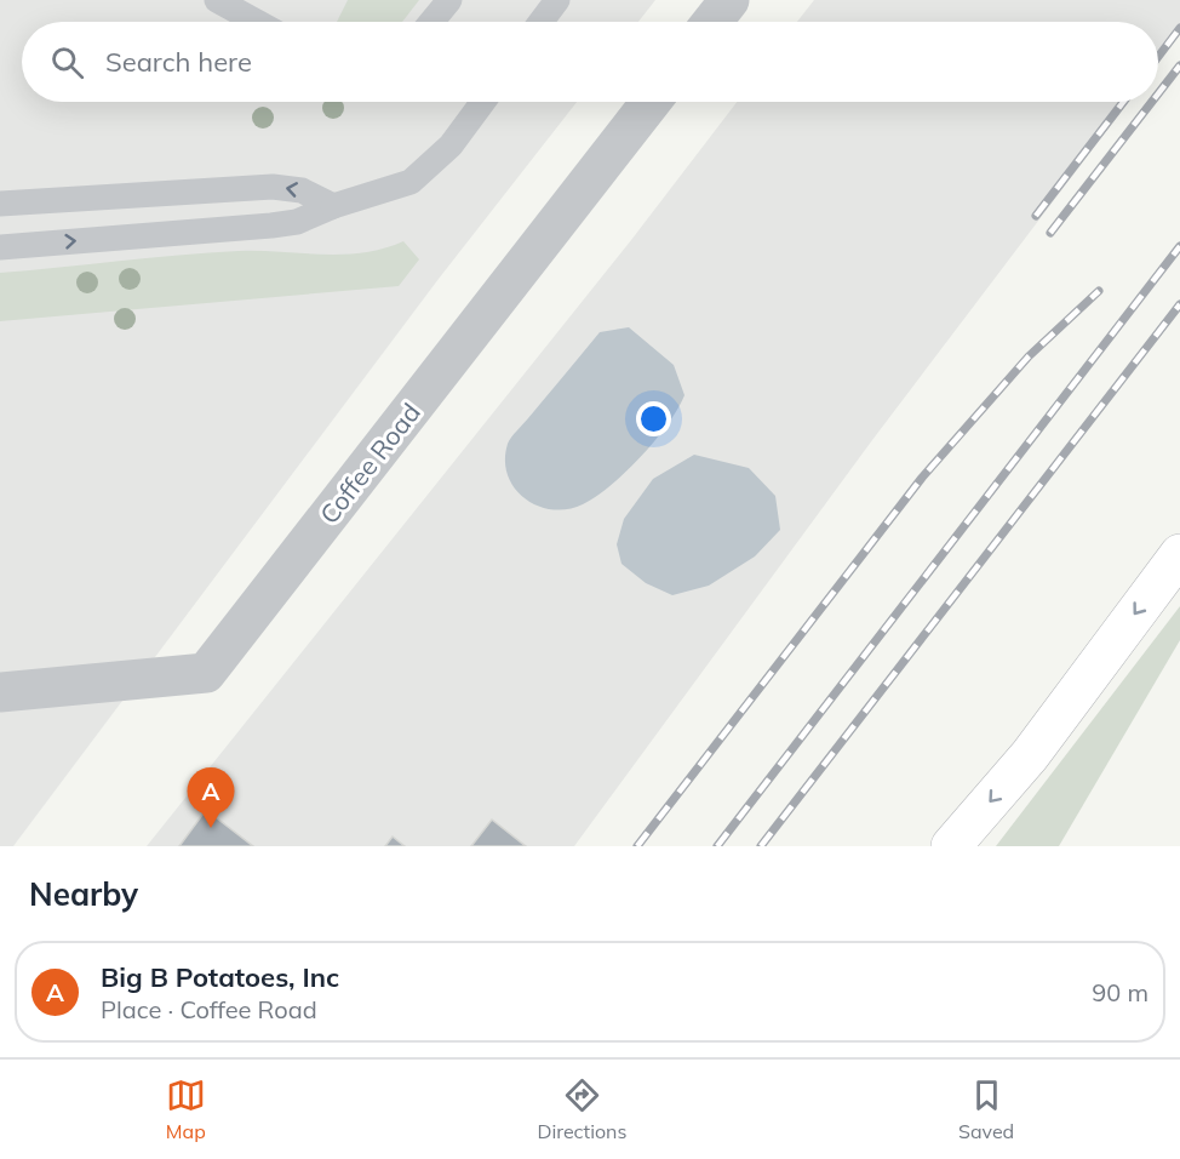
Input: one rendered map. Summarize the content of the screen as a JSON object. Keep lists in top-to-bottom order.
{
  "streets": {
    "street": ["Coffee Road"]
  },
  "page": {
    "search": "Search here",
    "pins": "A",
    "heading": "Nearby",
    "list": [
      {
        "mark": "A",
        "name": "Big B Potatoes, Inc",
        "note": "Place · Coffee Road",
        "value": "90 m"
      }
    ],
    "nav": ["Map", "Directions", "Saved"]
  }
}
